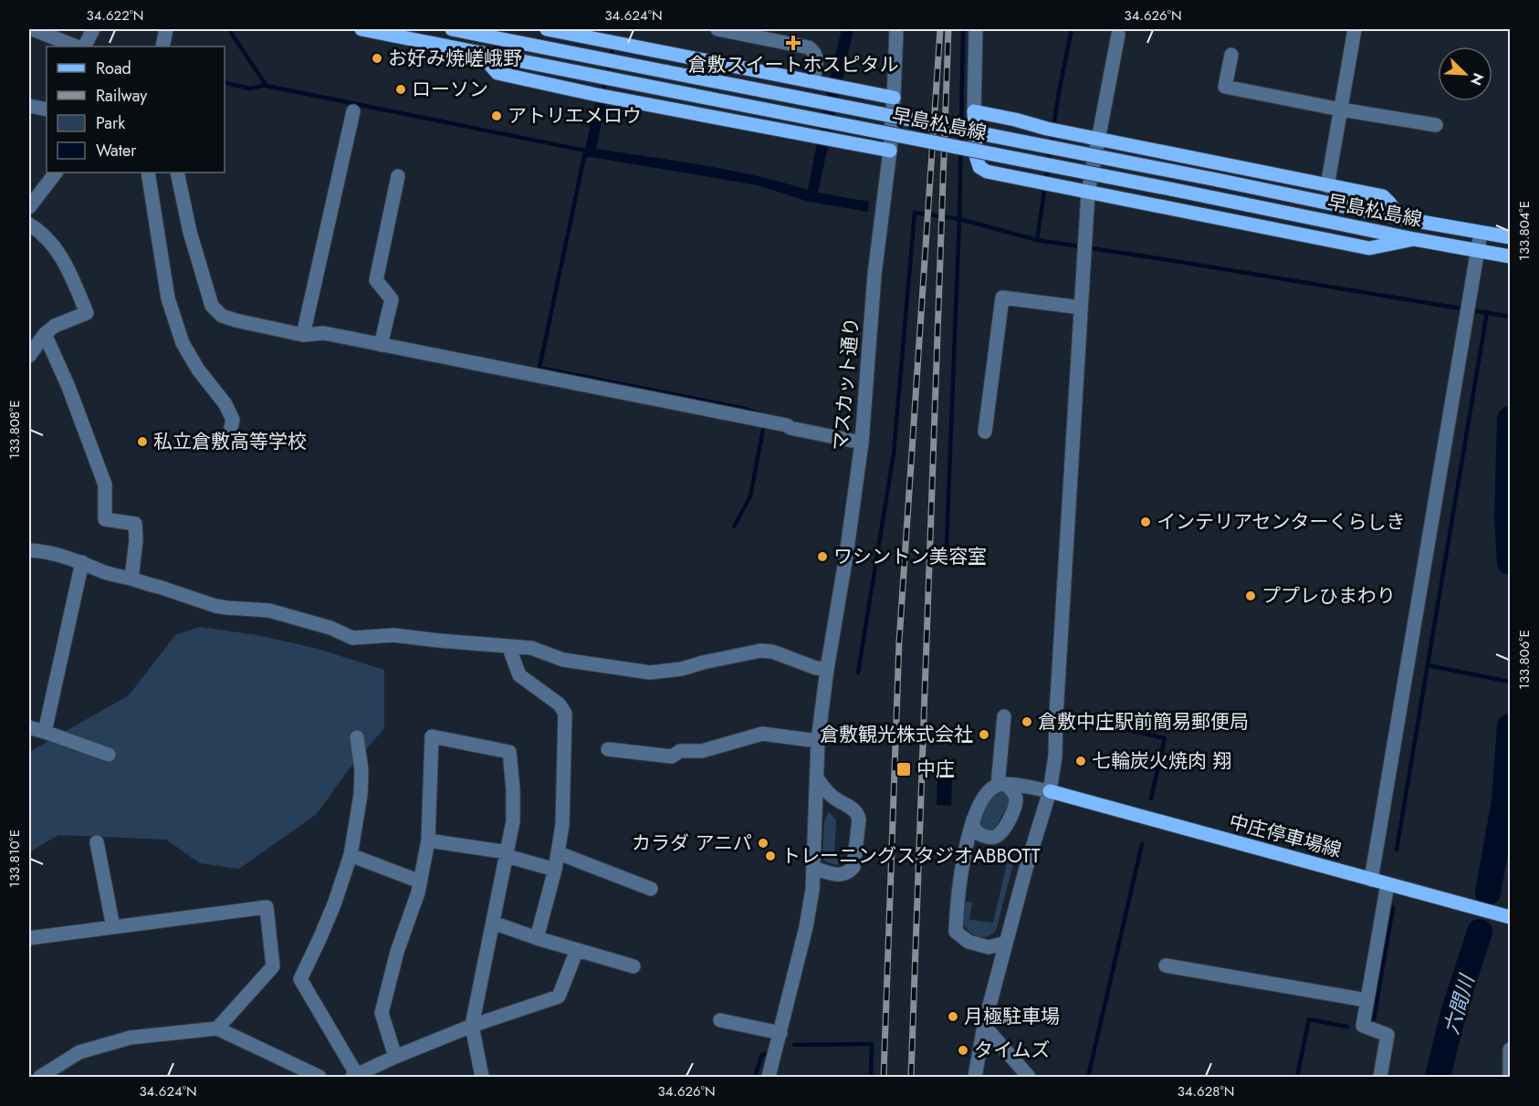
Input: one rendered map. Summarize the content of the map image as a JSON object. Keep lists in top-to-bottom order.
{
  "streets": {
    "main road": ["早島松島線", "中庄停車場線"],
    "street": ["マスカット通り"]
  },
  "water": ["六間川"],
  "places": {
    "health": ["倉敷スイートホスピタル"],
    "other": [
      "お好み焼嵯峨野",
      "ローソン",
      "アトリエメロウ",
      "私立倉敷高等学校",
      "インテリアセンターくらしき",
      "ワシントン美容室",
      "ププレひまわり",
      "倉敷中庄駅前簡易郵便局",
      "倉敷観光株式会社",
      "七輪炭火焼肉 翔",
      "カラダ アニパ",
      "トレーニングスタジオABBOTT",
      "月極駐車場",
      "タイムズ"
    ],
    "transit": ["中庄"]
  },
  "legend": [
    "Road",
    "Railway",
    "Park",
    "Water"
  ],
  "north": "bottom right",
  "coordinates": [
    "34.622°N",
    "34.624°N",
    "34.626°N",
    "133.804°E",
    "133.808°E",
    "133.806°E",
    "133.810°E",
    "34.628°N"
  ]
}
